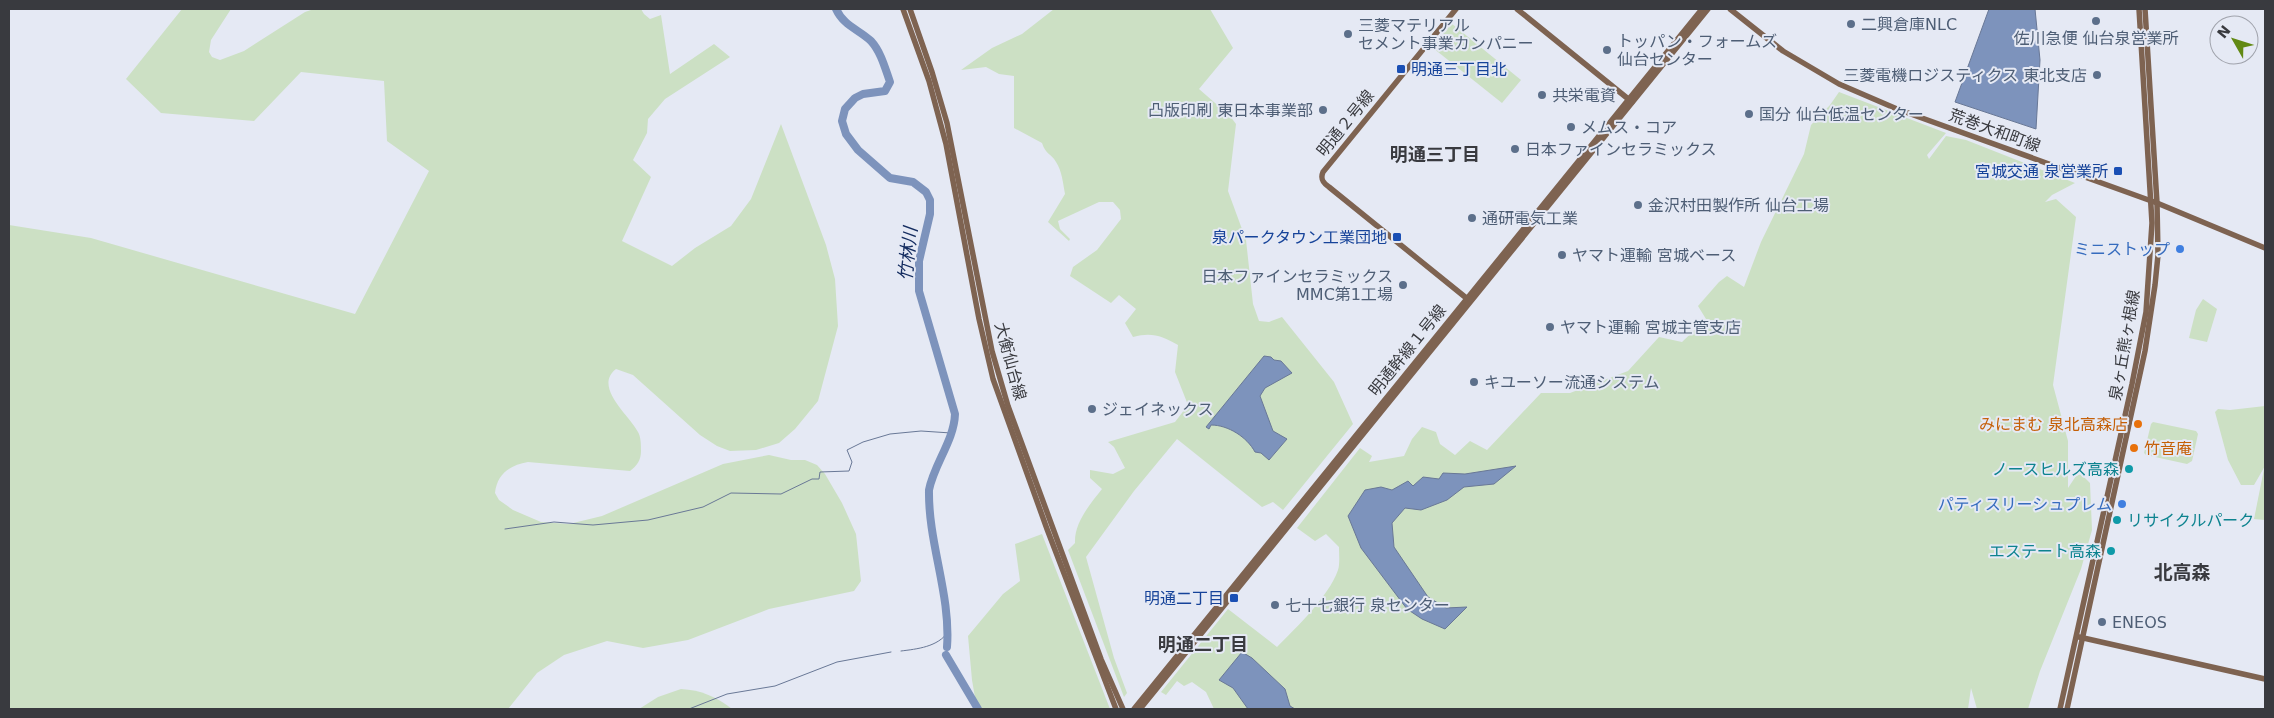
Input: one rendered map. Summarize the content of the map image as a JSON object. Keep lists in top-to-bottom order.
{
  "streets": {
    "street": [
      "明通２号線",
      "荒巻大和町線",
      "泉ヶ丘熊ヶ根線",
      "明通幹線１号線",
      "大衡仙台線"
    ]
  },
  "crossings": [
    ["明通２号線", "明通幹線１号線"],
    ["荒巻大和町線", "泉ヶ丘熊ヶ根線"]
  ],
  "districts": ["明通三丁目", "北高森", "明通二丁目"],
  "water": ["竹林川"],
  "places": {
    "other": [
      "佐川急便 仙台泉営業所",
      "二興倉庫NLC",
      "三菱マテリアル セメント事業カンパニー",
      "トッパン・フォームズ 仙台センター",
      "三菱電機ロジスティクス 東北支店",
      "共栄電資",
      "凸版印刷 東日本事業部",
      "国分 仙台低温センター",
      "メムス・コア",
      "日本ファインセラミックス",
      "金沢村田製作所 仙台工場",
      "通研電気工業",
      "ミニストップ",
      "ヤマト運輸 宮城ベース",
      "日本ファインセラミックス MMC第1工場",
      "ヤマト運輸 宮城主管支店",
      "キユーソー流通システム",
      "ジェイネックス",
      "みにまむ 泉北高森店",
      "竹音庵",
      "ノースヒルズ高森",
      "パティスリーシュプレム",
      "リサイクルパーク",
      "エステート高森",
      "七十七銀行 泉センター",
      "ENEOS"
    ],
    "transit": [
      "明通三丁目北",
      "宮城交通 泉営業所",
      "泉パークタウン工業団地",
      "明通二丁目"
    ]
  },
  "north": "top left"
}
